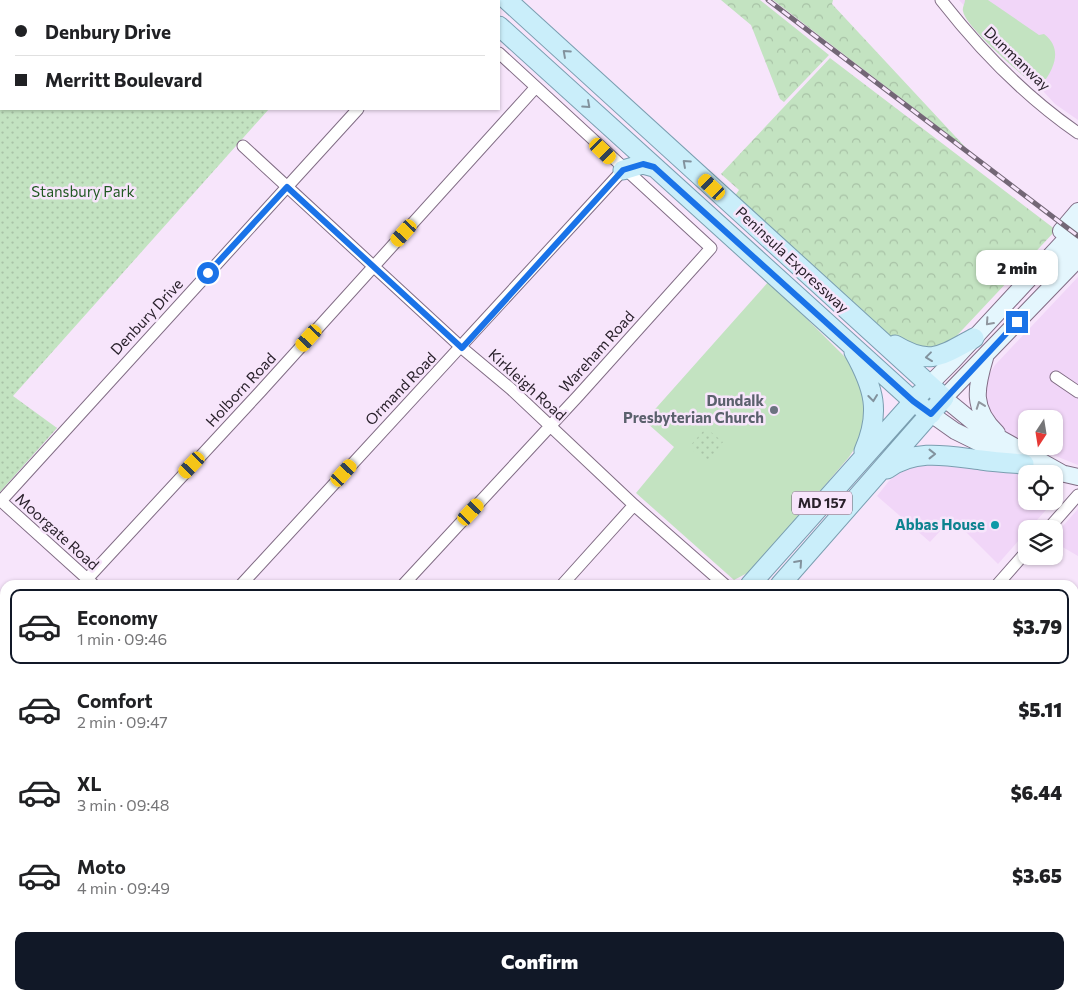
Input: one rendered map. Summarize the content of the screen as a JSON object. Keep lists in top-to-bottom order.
{
  "streets": {
    "main road": ["Peninsula Expressway", "MD 157"],
    "street": [
      "Dunmanway",
      "Denbury Drive",
      "Wareham Road",
      "Kirkleigh Road",
      "Ormand Road",
      "Holborn Road",
      "Moorgate Road"
    ]
  },
  "crossings": [
    ["Peninsula Expressway", "MD 157"],
    ["Denbury Drive", "Kirkleigh Road"],
    ["Denbury Drive", "Moorgate Road"],
    ["Wareham Road", "Kirkleigh Road"],
    ["Wareham Road", "Ormand Road"],
    ["Kirkleigh Road", "Ormand Road"],
    ["Kirkleigh Road", "Holborn Road"]
  ],
  "parks": ["Stansbury Park"],
  "places": ["Dundalk Presbyterian Church", "Abbas House"],
  "north": "bottom",
  "page": {
    "banner": ["Denbury Drive", "Merritt Boulevard"],
    "bubble": "2 min",
    "list": [
      {
        "name": "Economy",
        "note": "1 min · 09:46",
        "value": "$3.79"
      },
      {
        "name": "Comfort",
        "note": "2 min · 09:47",
        "value": "$5.11"
      },
      {
        "name": "XL",
        "note": "3 min · 09:48",
        "value": "$6.44"
      },
      {
        "name": "Moto",
        "note": "4 min · 09:49",
        "value": "$3.65"
      }
    ],
    "buttons": "Confirm"
  }
}
